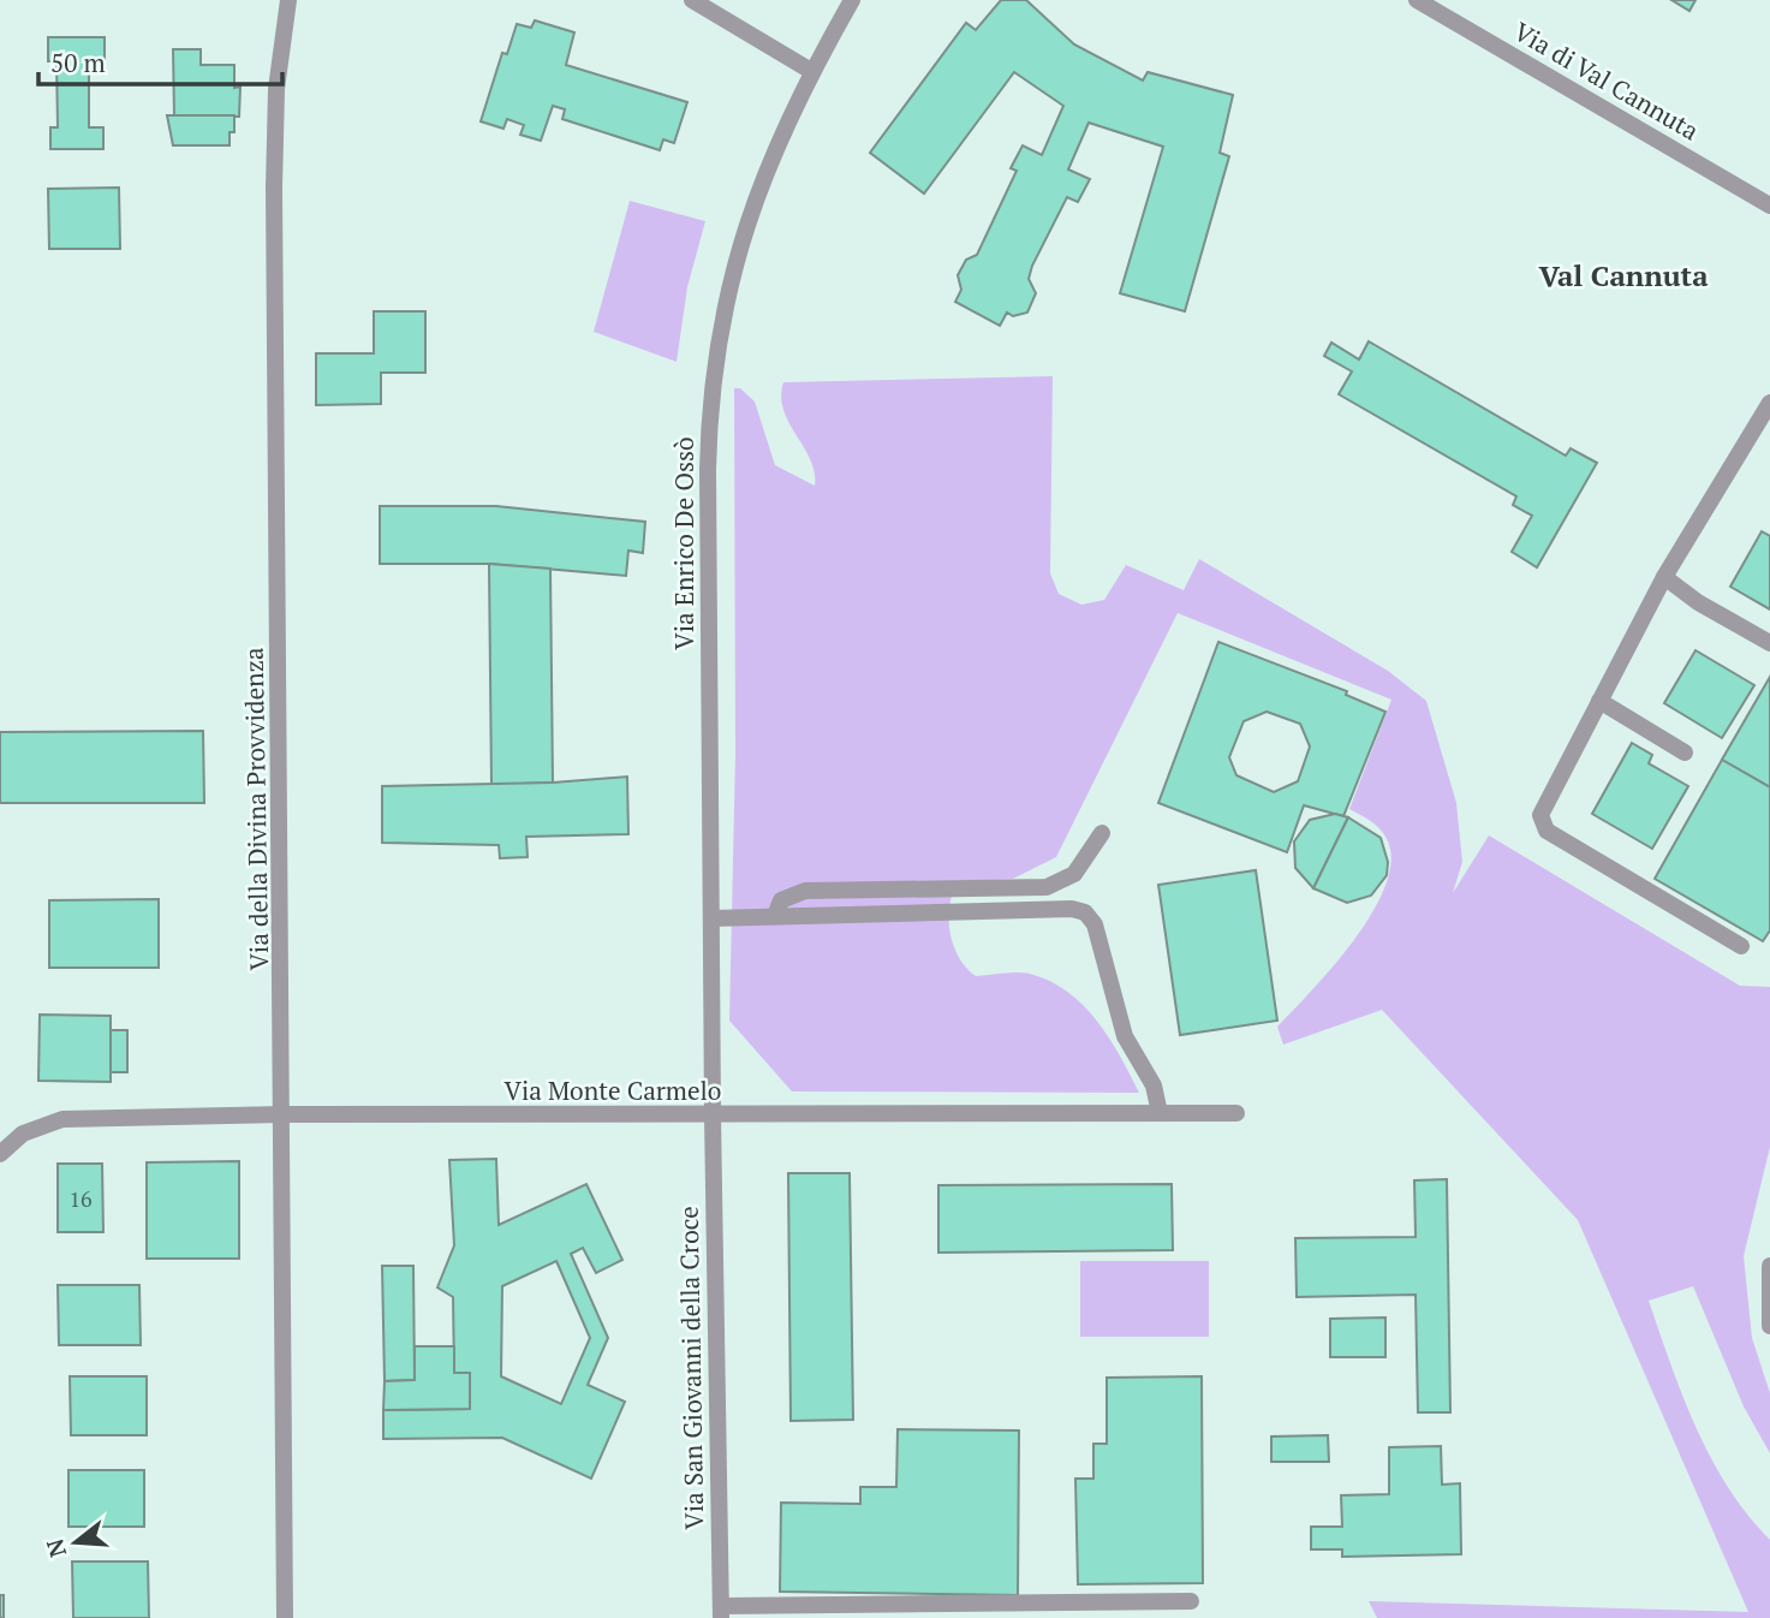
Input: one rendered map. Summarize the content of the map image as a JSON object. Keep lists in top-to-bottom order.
{
  "streets": {
    "street": [
      "Via di Val Cannuta",
      "Via Enrico De Ossò",
      "Via della Divina Provvidenza",
      "Via Monte Carmelo",
      "Via San Giovanni della Croce"
    ]
  },
  "crossings": [
    ["Via Enrico De Ossò", "Via Monte Carmelo"],
    ["Via Enrico De Ossò", "Via San Giovanni della Croce"],
    ["Via della Divina Provvidenza", "Via Monte Carmelo"],
    ["Via Monte Carmelo", "Via San Giovanni della Croce"]
  ],
  "districts": ["Val Cannuta"],
  "house_numbers": ["16"],
  "scale_bar": "50 m",
  "north": "left"
}
